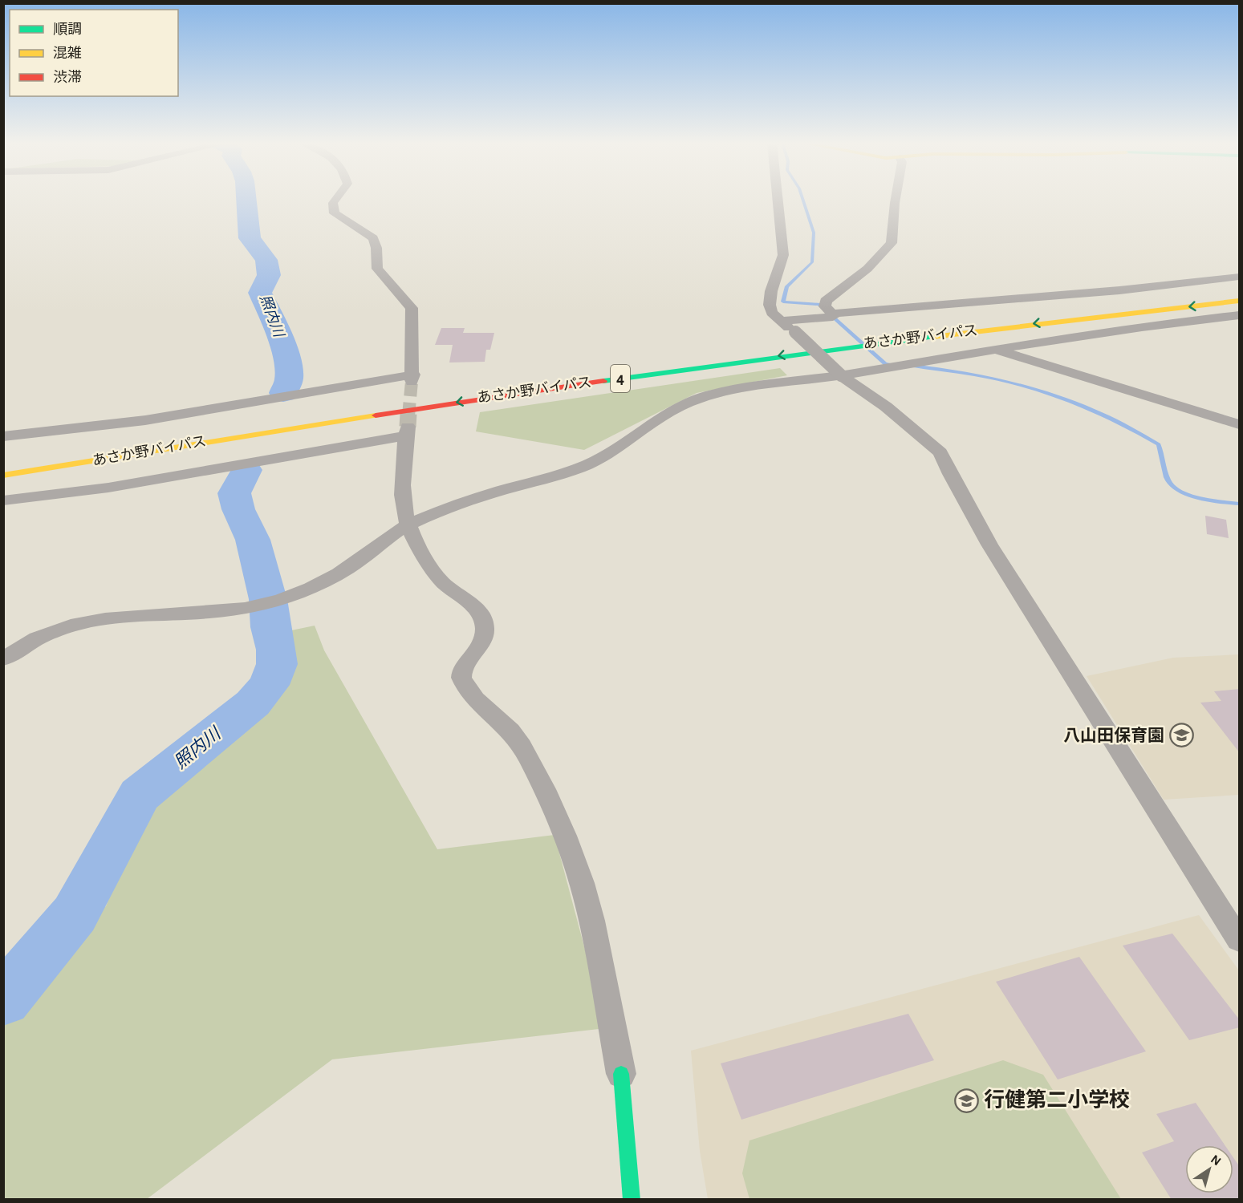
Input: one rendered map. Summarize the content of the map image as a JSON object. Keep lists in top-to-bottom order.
{
  "streets": {
    "main road": ["あさか野バイパス", "4"]
  },
  "water": ["照内川"],
  "places": {
    "school or university": ["八山田保育園", "行健第二小学校"]
  },
  "legend": ["順調", "混雑", "渋滞"],
  "north": "top right"
}
